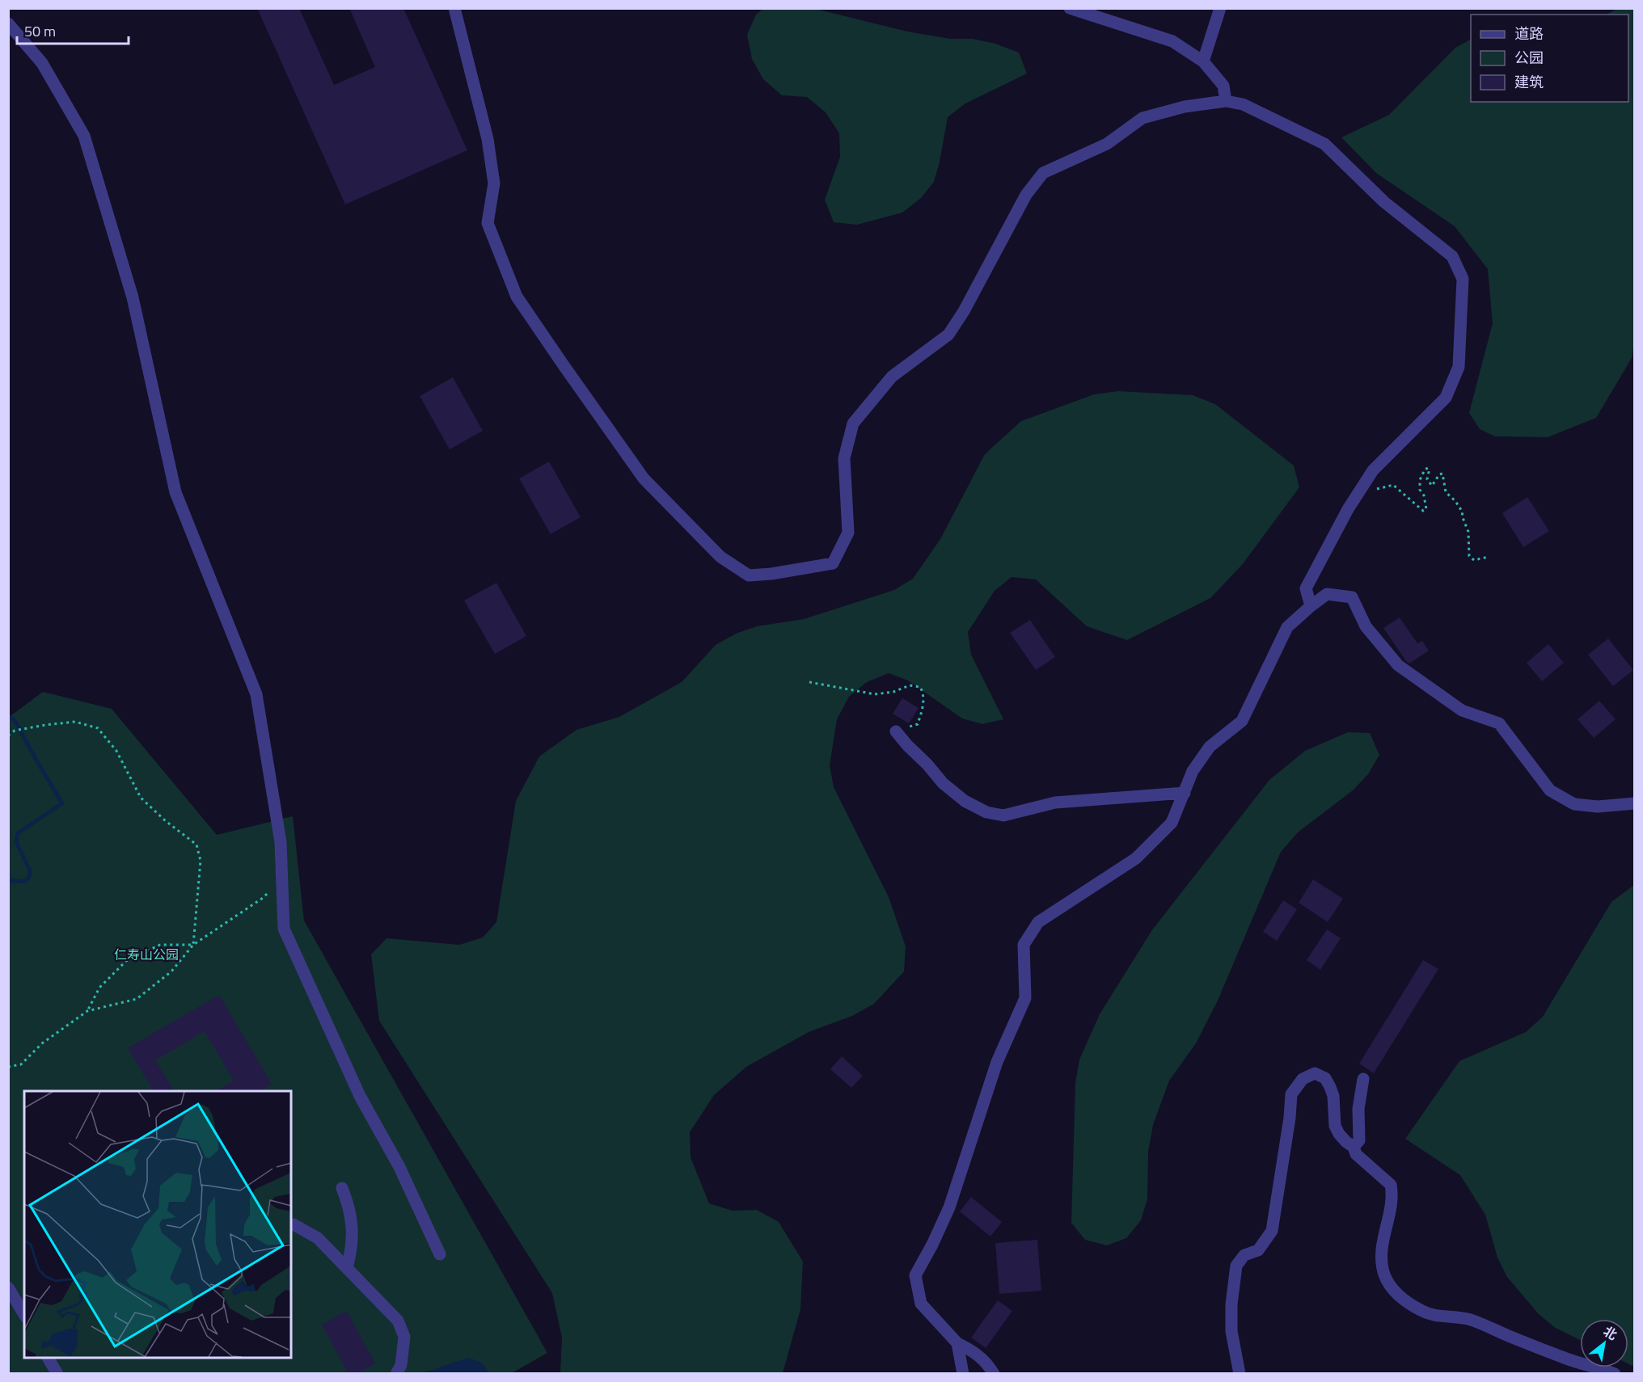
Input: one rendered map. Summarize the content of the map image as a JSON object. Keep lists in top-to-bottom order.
{
  "parks": ["仁寿山公园"],
  "legend": ["道路", "公园", "建筑"],
  "scale_bar": "50 m",
  "north": "top right"
}
